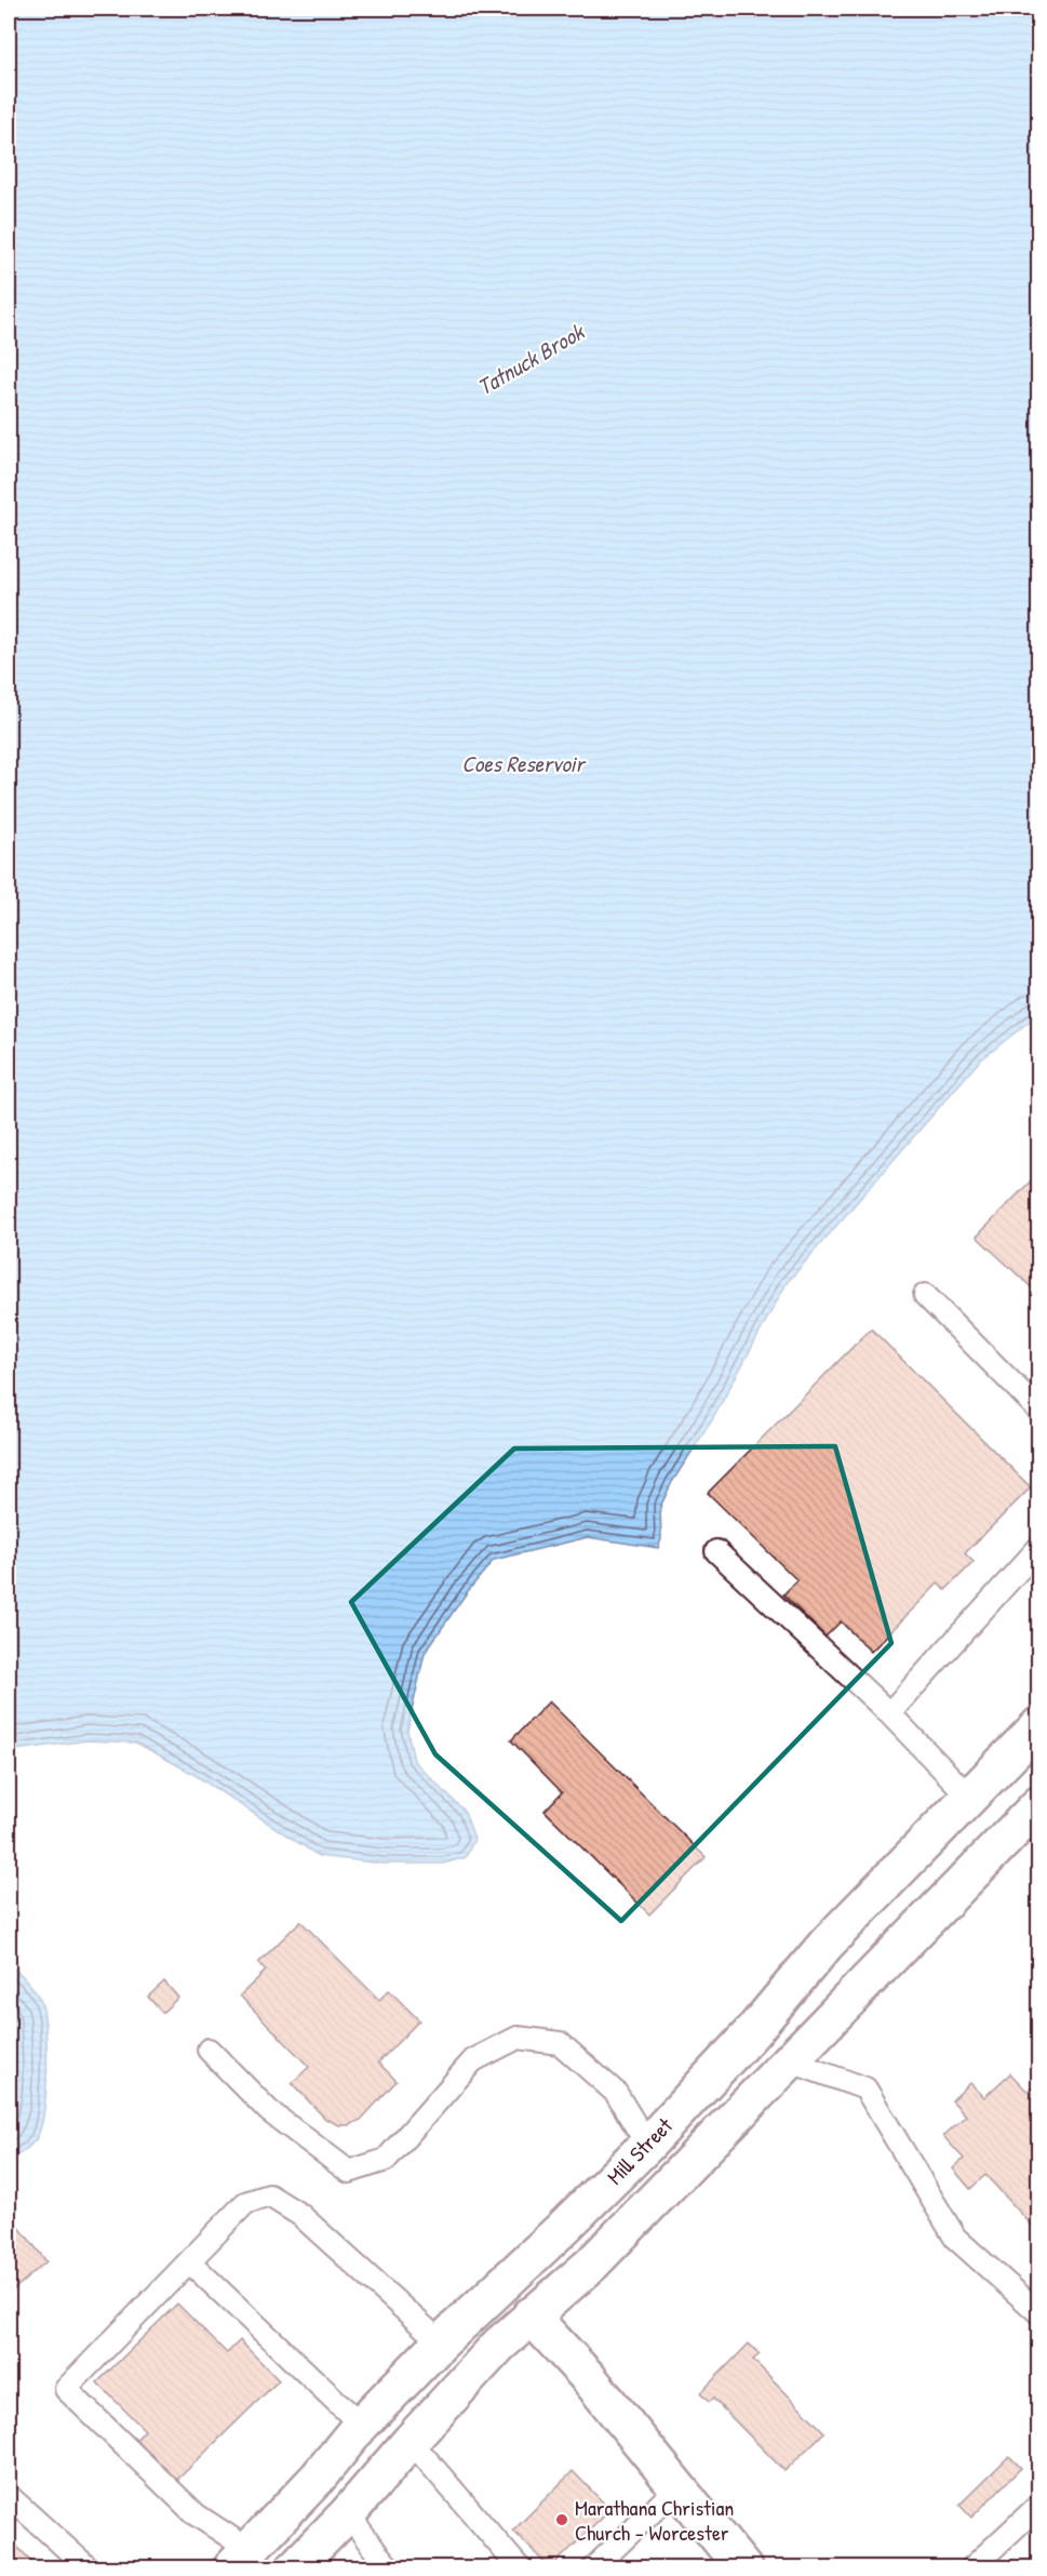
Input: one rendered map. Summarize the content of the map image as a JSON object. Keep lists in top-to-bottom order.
{
  "streets": {
    "main road": ["Mill Street"]
  },
  "water": ["Tatnuck Brook", "Coes Reservoir"],
  "places": ["Marathana Christian Church - Worcester"]
}
